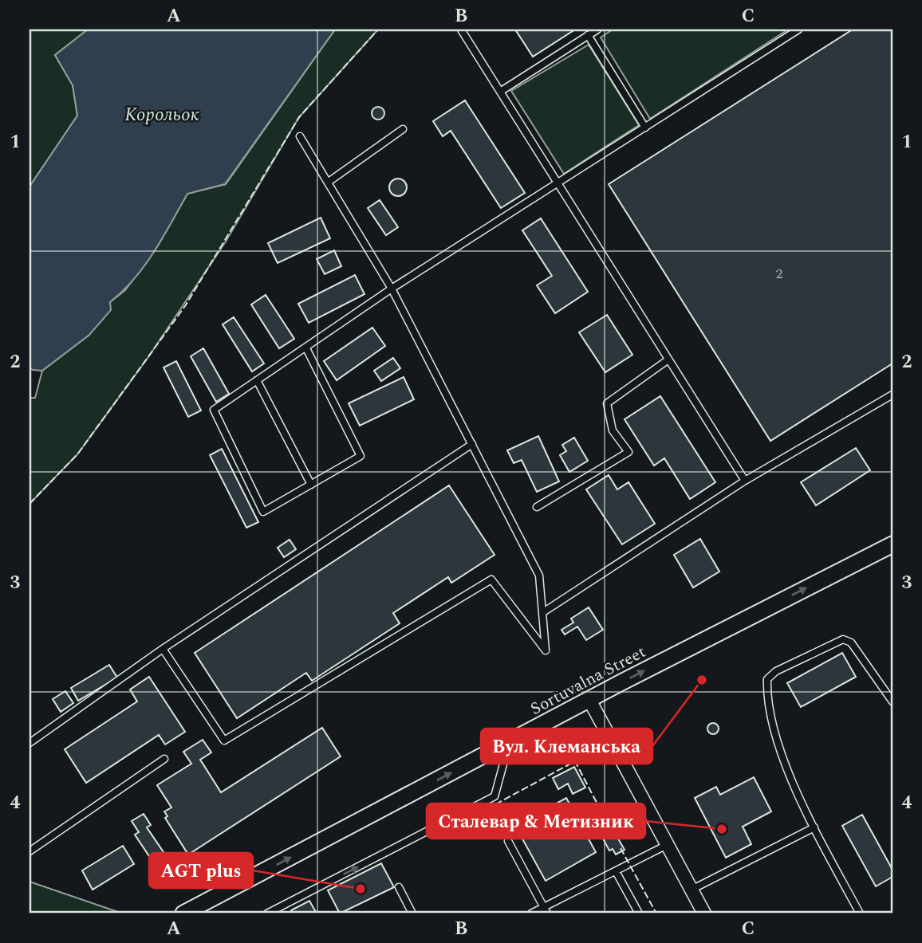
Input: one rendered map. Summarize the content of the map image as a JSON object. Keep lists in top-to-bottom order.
{
  "streets": {
    "street": ["Sortuvalna Street"]
  },
  "one_way": ["Sortuvalna Street"],
  "water": ["Корольок"],
  "places": ["Вул. Клеманська", "Сталевар & Метизник", "AGT plus"],
  "house_numbers": ["2"],
  "grid": {
    "columns": ["A", "B", "C"],
    "rows": [
      "1",
      "2",
      "3",
      "4"
    ]
  }
}
